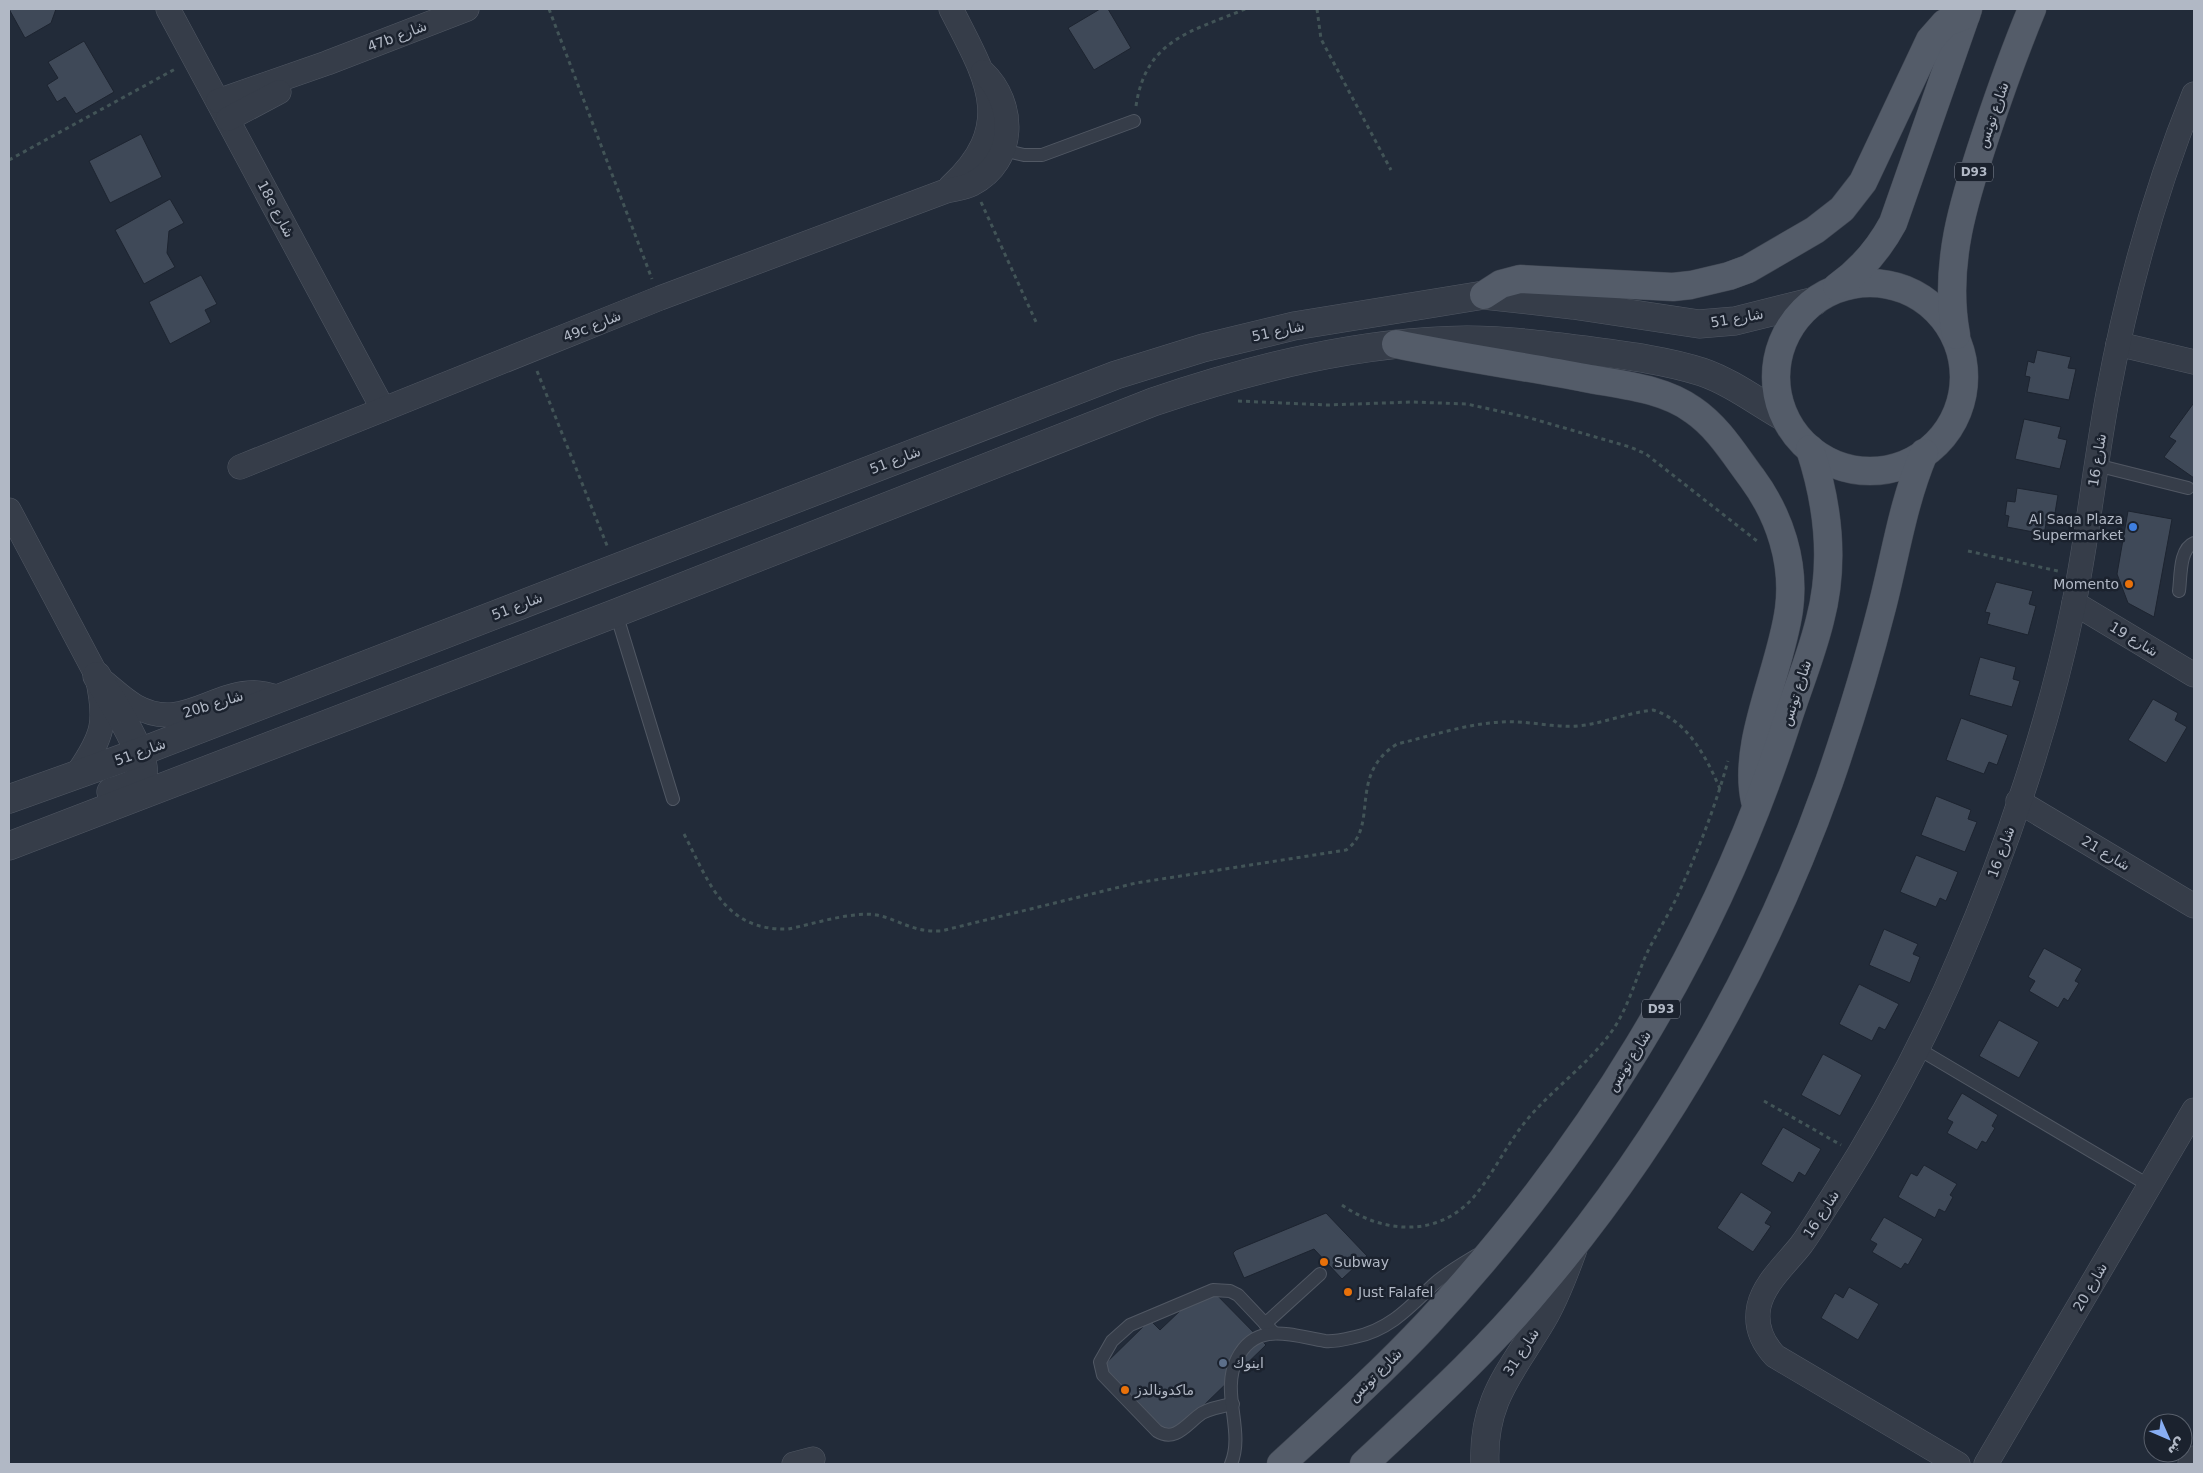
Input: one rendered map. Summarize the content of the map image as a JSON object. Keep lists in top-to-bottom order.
{
  "streets": {
    "main road": ["شارع تونس", "D93"],
    "street": [
      "47b شارع",
      "18e شارع",
      "شارع 51",
      "49c شارع",
      "شارع 16",
      "شارع 19",
      "20b شارع",
      "شارع 21",
      "شارع 20",
      "شارع 31"
    ]
  },
  "crossings": [
    ["47b شارع", "18e شارع"],
    ["18e شارع", "49c شارع"],
    ["شارع 51", "20b شارع"],
    ["شارع 16", "شارع 19"],
    ["شارع 16", "شارع 21"]
  ],
  "places": [
    "Al Saqa Plaza Supermarket",
    "Momento",
    "Subway",
    "Just Falafel",
    "اينوك",
    "ماكدونالدز"
  ],
  "north": "bottom right"
}
